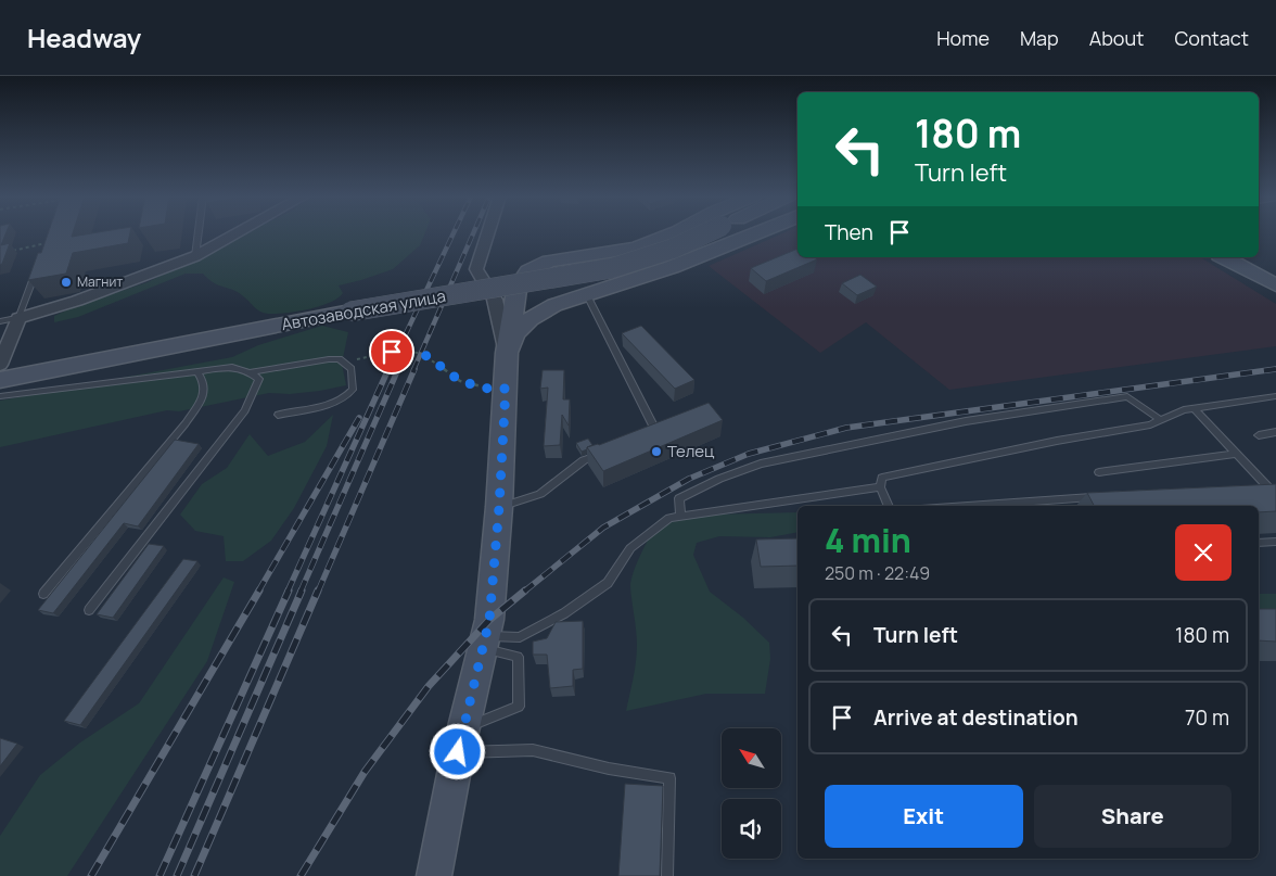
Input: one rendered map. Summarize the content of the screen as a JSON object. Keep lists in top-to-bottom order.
{
  "streets": {
    "main road": ["Автозаводская улица"]
  },
  "places": ["Магнит", "Телец"],
  "north": "top left",
  "page": {
    "header": "Headway",
    "nav": [
      "Home",
      "Map",
      "About",
      "Contact"
    ],
    "turn": ["180 m", "Turn left"],
    "then": "Then",
    "heading": ["4 min", "250 m · 22:49"],
    "list": [
      {
        "name": "Turn left",
        "value": "180 m"
      },
      {
        "name": "Arrive at destination",
        "value": "70 m"
      }
    ],
    "buttons": ["Exit", "Share"]
  }
}
